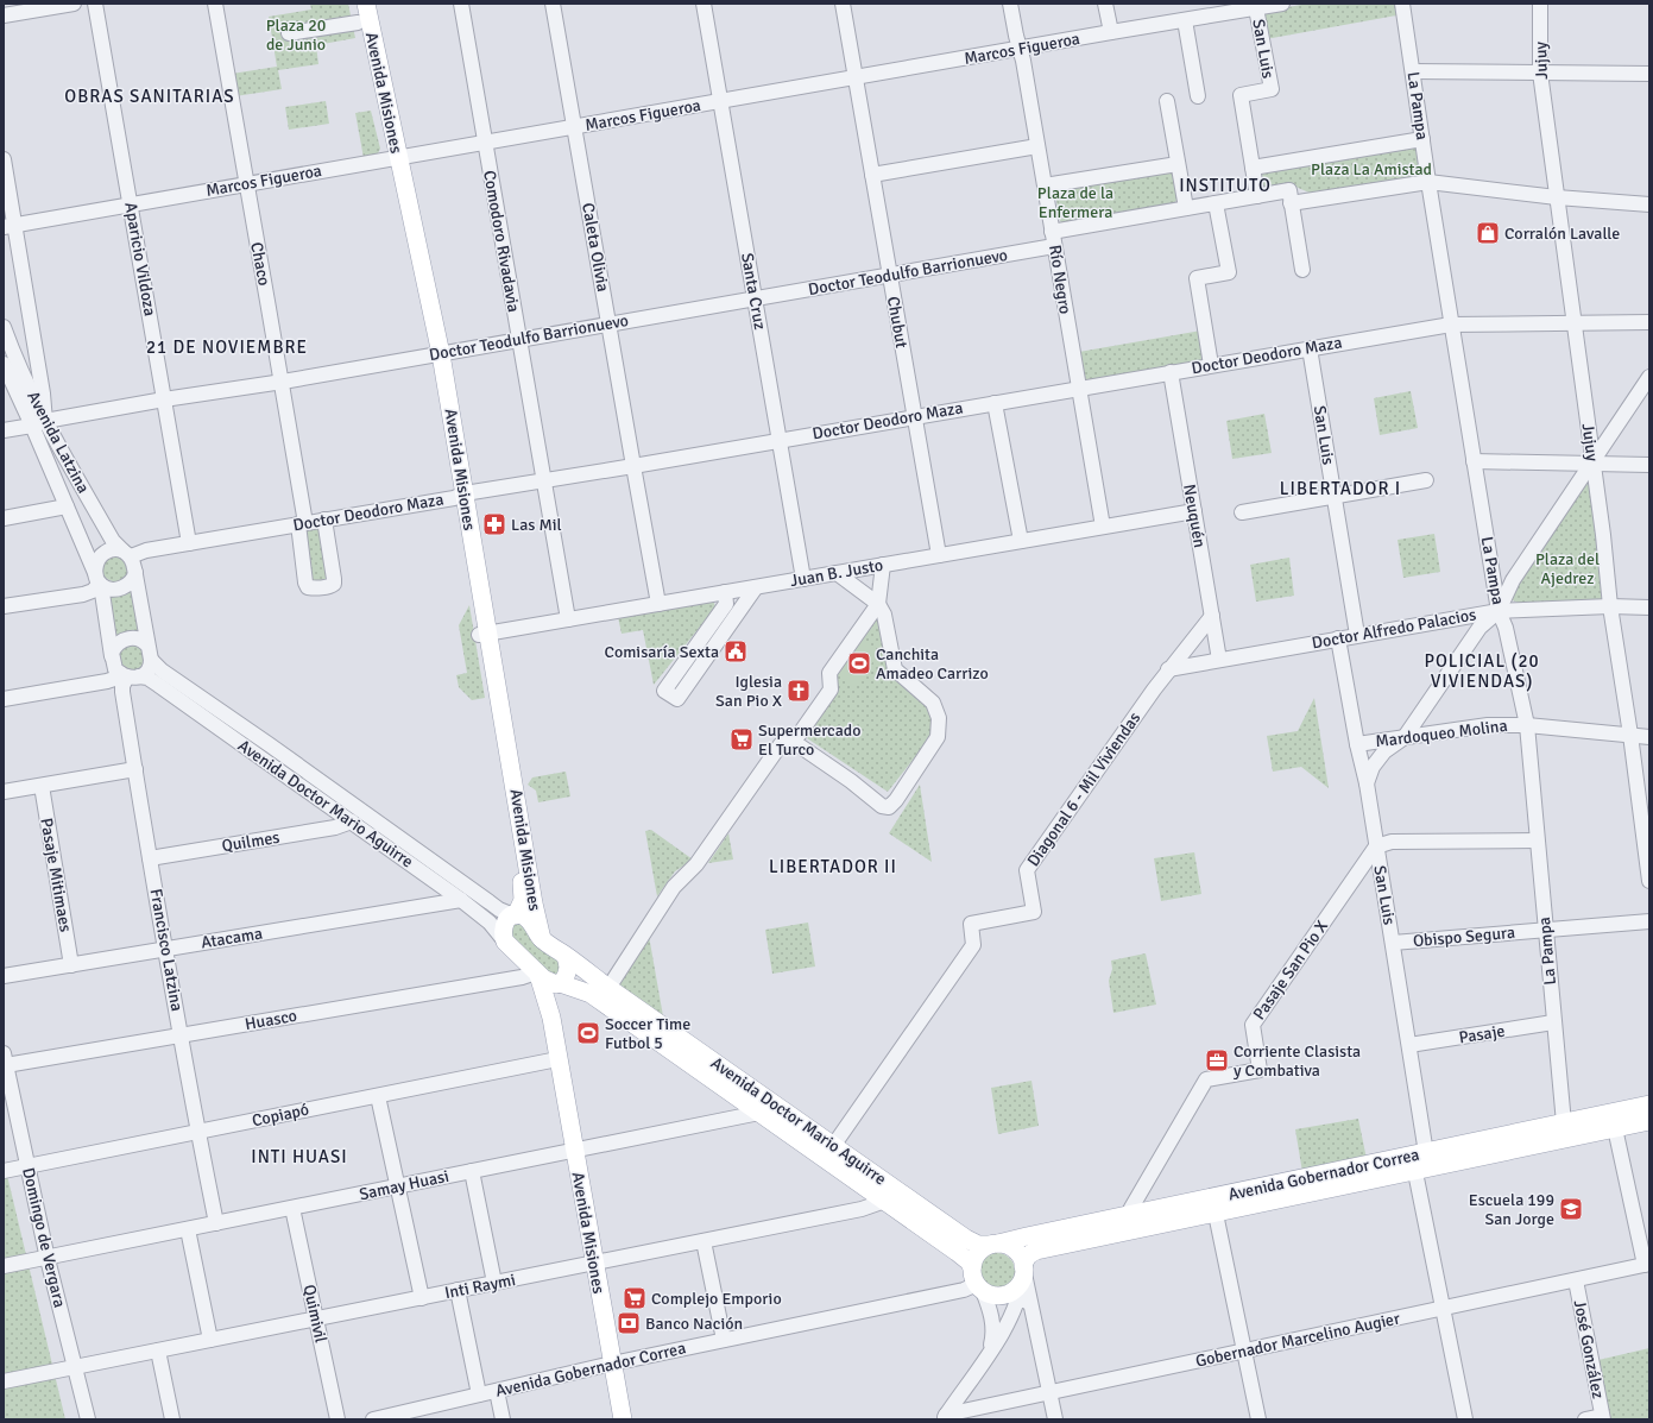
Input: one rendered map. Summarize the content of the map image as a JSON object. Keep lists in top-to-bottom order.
{
  "streets": {
    "main road": ["Avenida Misiones", "Avenida Doctor Mario Aguirre", "Avenida Gobernador Correa"],
    "street": [
      "Marcos Figueroa",
      "San Luis",
      "Jujuy",
      "La Pampa",
      "Comodoro Rivadavia",
      "Caleta Olivia",
      "Aparicio Vildoza",
      "Chaco",
      "Doctor Teodulfo Barrionuevo",
      "Río Negro",
      "Santa Cruz",
      "Chubut",
      "Doctor Deodoro Maza",
      "Avenida Latzina",
      "Neuquén",
      "Juan B. Justo",
      "Doctor Alfredo Palacios",
      "Mardoqueo Molina",
      "Diagonal 6 - Mil Viviendas",
      "Quilmes",
      "Pasaje Mitimaes",
      "Obispo Segura",
      "Atacama",
      "Francisco Latzina",
      "Pasaje San Pio X",
      "Huasco",
      "Pasaje",
      "Copiapó",
      "Samay Huasi",
      "Domingo de Vergara",
      "Inti Raymi",
      "Quimivil",
      "Gobernador Marcelino Augier",
      "José González"
    ]
  },
  "crossings": [
    ["Marcos Figueroa", "San Luis"],
    ["Marcos Figueroa", "Avenida Misiones"],
    ["Marcos Figueroa", "Comodoro Rivadavia"],
    ["Marcos Figueroa", "Caleta Olivia"],
    ["Marcos Figueroa", "Aparicio Vildoza"],
    ["Marcos Figueroa", "Chaco"],
    ["Marcos Figueroa", "Río Negro"],
    ["Marcos Figueroa", "Santa Cruz"],
    ["Marcos Figueroa", "Chubut"],
    ["San Luis", "Doctor Deodoro Maza"],
    ["San Luis", "Doctor Alfredo Palacios"],
    ["San Luis", "Mardoqueo Molina"],
    ["San Luis", "Obispo Segura"],
    ["San Luis", "Pasaje San Pio X"],
    ["San Luis", "Pasaje"],
    ["San Luis", "Avenida Gobernador Correa"],
    ["Jujuy", "Doctor Deodoro Maza"],
    ["Jujuy", "Doctor Alfredo Palacios"],
    ["Jujuy", "Mardoqueo Molina"],
    ["Avenida Misiones", "Doctor Teodulfo Barrionuevo"],
    ["Avenida Misiones", "Doctor Deodoro Maza"],
    ["Avenida Misiones", "Juan B. Justo"],
    ["Avenida Misiones", "Avenida Doctor Mario Aguirre"],
    ["Avenida Misiones", "Huasco"],
    ["Avenida Misiones", "Copiapó"],
    ["Avenida Misiones", "Avenida Gobernador Correa"],
    ["Avenida Misiones", "Samay Huasi"],
    ["Avenida Misiones", "Inti Raymi"],
    ["La Pampa", "Doctor Deodoro Maza"],
    ["La Pampa", "Doctor Alfredo Palacios"],
    ["La Pampa", "Mardoqueo Molina"],
    ["La Pampa", "Obispo Segura"],
    ["La Pampa", "Pasaje"],
    ["La Pampa", "Avenida Gobernador Correa"],
    ["Comodoro Rivadavia", "Doctor Teodulfo Barrionuevo"],
    ["Comodoro Rivadavia", "Doctor Deodoro Maza"],
    ["Comodoro Rivadavia", "Juan B. Justo"],
    ["Caleta Olivia", "Doctor Teodulfo Barrionuevo"],
    ["Caleta Olivia", "Doctor Deodoro Maza"],
    ["Caleta Olivia", "Juan B. Justo"],
    ["Aparicio Vildoza", "Doctor Teodulfo Barrionuevo"],
    ["Aparicio Vildoza", "Doctor Deodoro Maza"],
    ["Chaco", "Doctor Teodulfo Barrionuevo"],
    ["Chaco", "Doctor Deodoro Maza"],
    ["Doctor Teodulfo Barrionuevo", "Río Negro"],
    ["Doctor Teodulfo Barrionuevo", "Santa Cruz"],
    ["Doctor Teodulfo Barrionuevo", "Chubut"],
    ["Doctor Teodulfo Barrionuevo", "Avenida Latzina"],
    ["Río Negro", "Doctor Deodoro Maza"],
    ["Río Negro", "Juan B. Justo"],
    ["Santa Cruz", "Doctor Deodoro Maza"],
    ["Santa Cruz", "Juan B. Justo"],
    ["Chubut", "Doctor Deodoro Maza"],
    ["Chubut", "Juan B. Justo"],
    ["Doctor Deodoro Maza", "Avenida Latzina"],
    ["Doctor Deodoro Maza", "Neuquén"],
    ["Avenida Latzina", "Avenida Doctor Mario Aguirre"],
    ["Avenida Latzina", "Francisco Latzina"],
    ["Neuquén", "Juan B. Justo"],
    ["Neuquén", "Doctor Alfredo Palacios"],
    ["Neuquén", "Diagonal 6 - Mil Viviendas"],
    ["Doctor Alfredo Palacios", "Diagonal 6 - Mil Viviendas"],
    ["Diagonal 6 - Mil Viviendas", "Avenida Doctor Mario Aguirre"],
    ["Avenida Doctor Mario Aguirre", "Quilmes"],
    ["Avenida Doctor Mario Aguirre", "Atacama"],
    ["Avenida Doctor Mario Aguirre", "Francisco Latzina"],
    ["Avenida Doctor Mario Aguirre", "Huasco"],
    ["Avenida Doctor Mario Aguirre", "Avenida Gobernador Correa"],
    ["Avenida Doctor Mario Aguirre", "Samay Huasi"],
    ["Avenida Doctor Mario Aguirre", "Inti Raymi"],
    ["Quilmes", "Francisco Latzina"],
    ["Pasaje Mitimaes", "Atacama"],
    ["Atacama", "Francisco Latzina"],
    ["Francisco Latzina", "Huasco"],
    ["Francisco Latzina", "Copiapó"],
    ["Francisco Latzina", "Samay Huasi"],
    ["Pasaje San Pio X", "Avenida Gobernador Correa"],
    ["Huasco", "Domingo de Vergara"],
    ["Copiapó", "Domingo de Vergara"],
    ["Samay Huasi", "Domingo de Vergara"],
    ["Samay Huasi", "Quimivil"],
    ["Domingo de Vergara", "Inti Raymi"],
    ["Inti Raymi", "Quimivil"],
    ["Gobernador Marcelino Augier", "José González"]
  ],
  "districts": [
    "OBRAS SANITARIAS",
    "INSTITUTO",
    "21 DE NOVIEMBRE",
    "LIBERTADOR I",
    "POLICIAL (20 VIVIENDAS)",
    "LIBERTADOR II",
    "INTI HUASI"
  ],
  "parks": [
    "Plaza 20 de Junio",
    "Plaza La Amistad",
    "Plaza de la Enfermera",
    "Plaza del Ajedrez"
  ],
  "places": {
    "shop": ["Corralón Lavalle"],
    "pharmacy": ["Las Mil"],
    "public building": ["Comisaría Sexta"],
    "sports": ["Canchita Amadeo Carrizo", "Soccer Time Futbol 5"],
    "church": ["Iglesia San Pio X"],
    "supermarket": ["Supermercado El Turco", "Complejo Emporio"],
    "office": ["Corriente Clasista y Combativa"],
    "school or university": ["Escuela 199 San Jorge"],
    "bank": ["Banco Nación"]
  }
}
